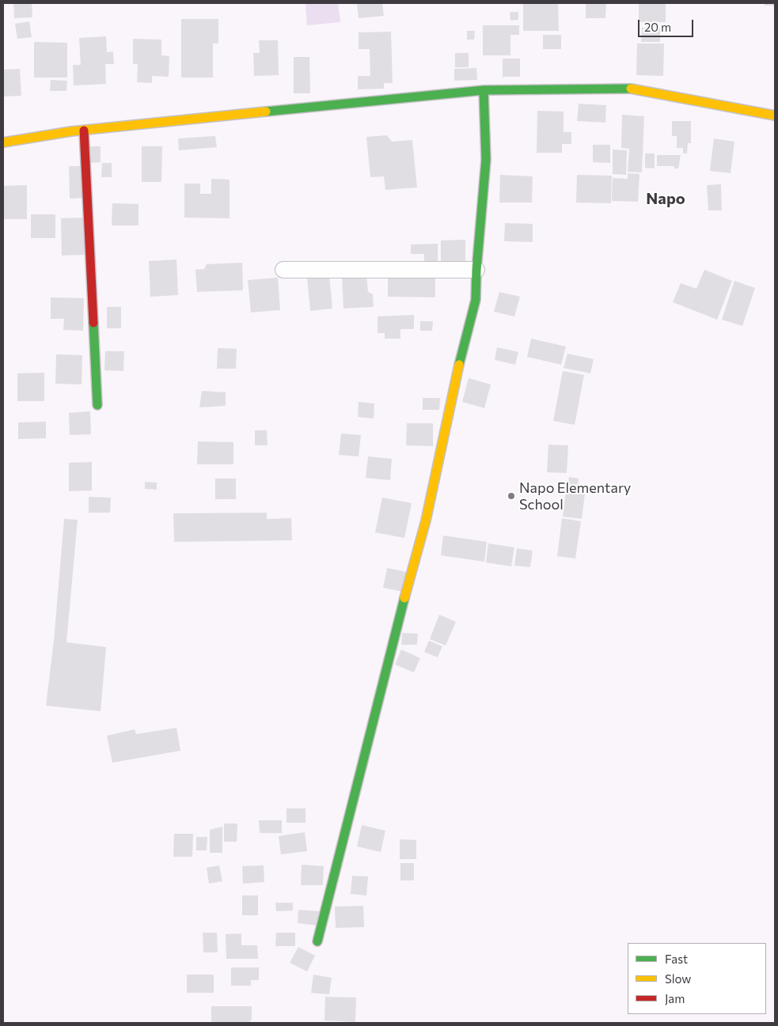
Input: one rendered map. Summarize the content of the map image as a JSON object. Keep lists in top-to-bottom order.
{
  "districts": ["Napo"],
  "places": ["Napo Elementary School"],
  "legend": ["Fast", "Slow", "Jam"],
  "scale_bar": "20 m"
}
